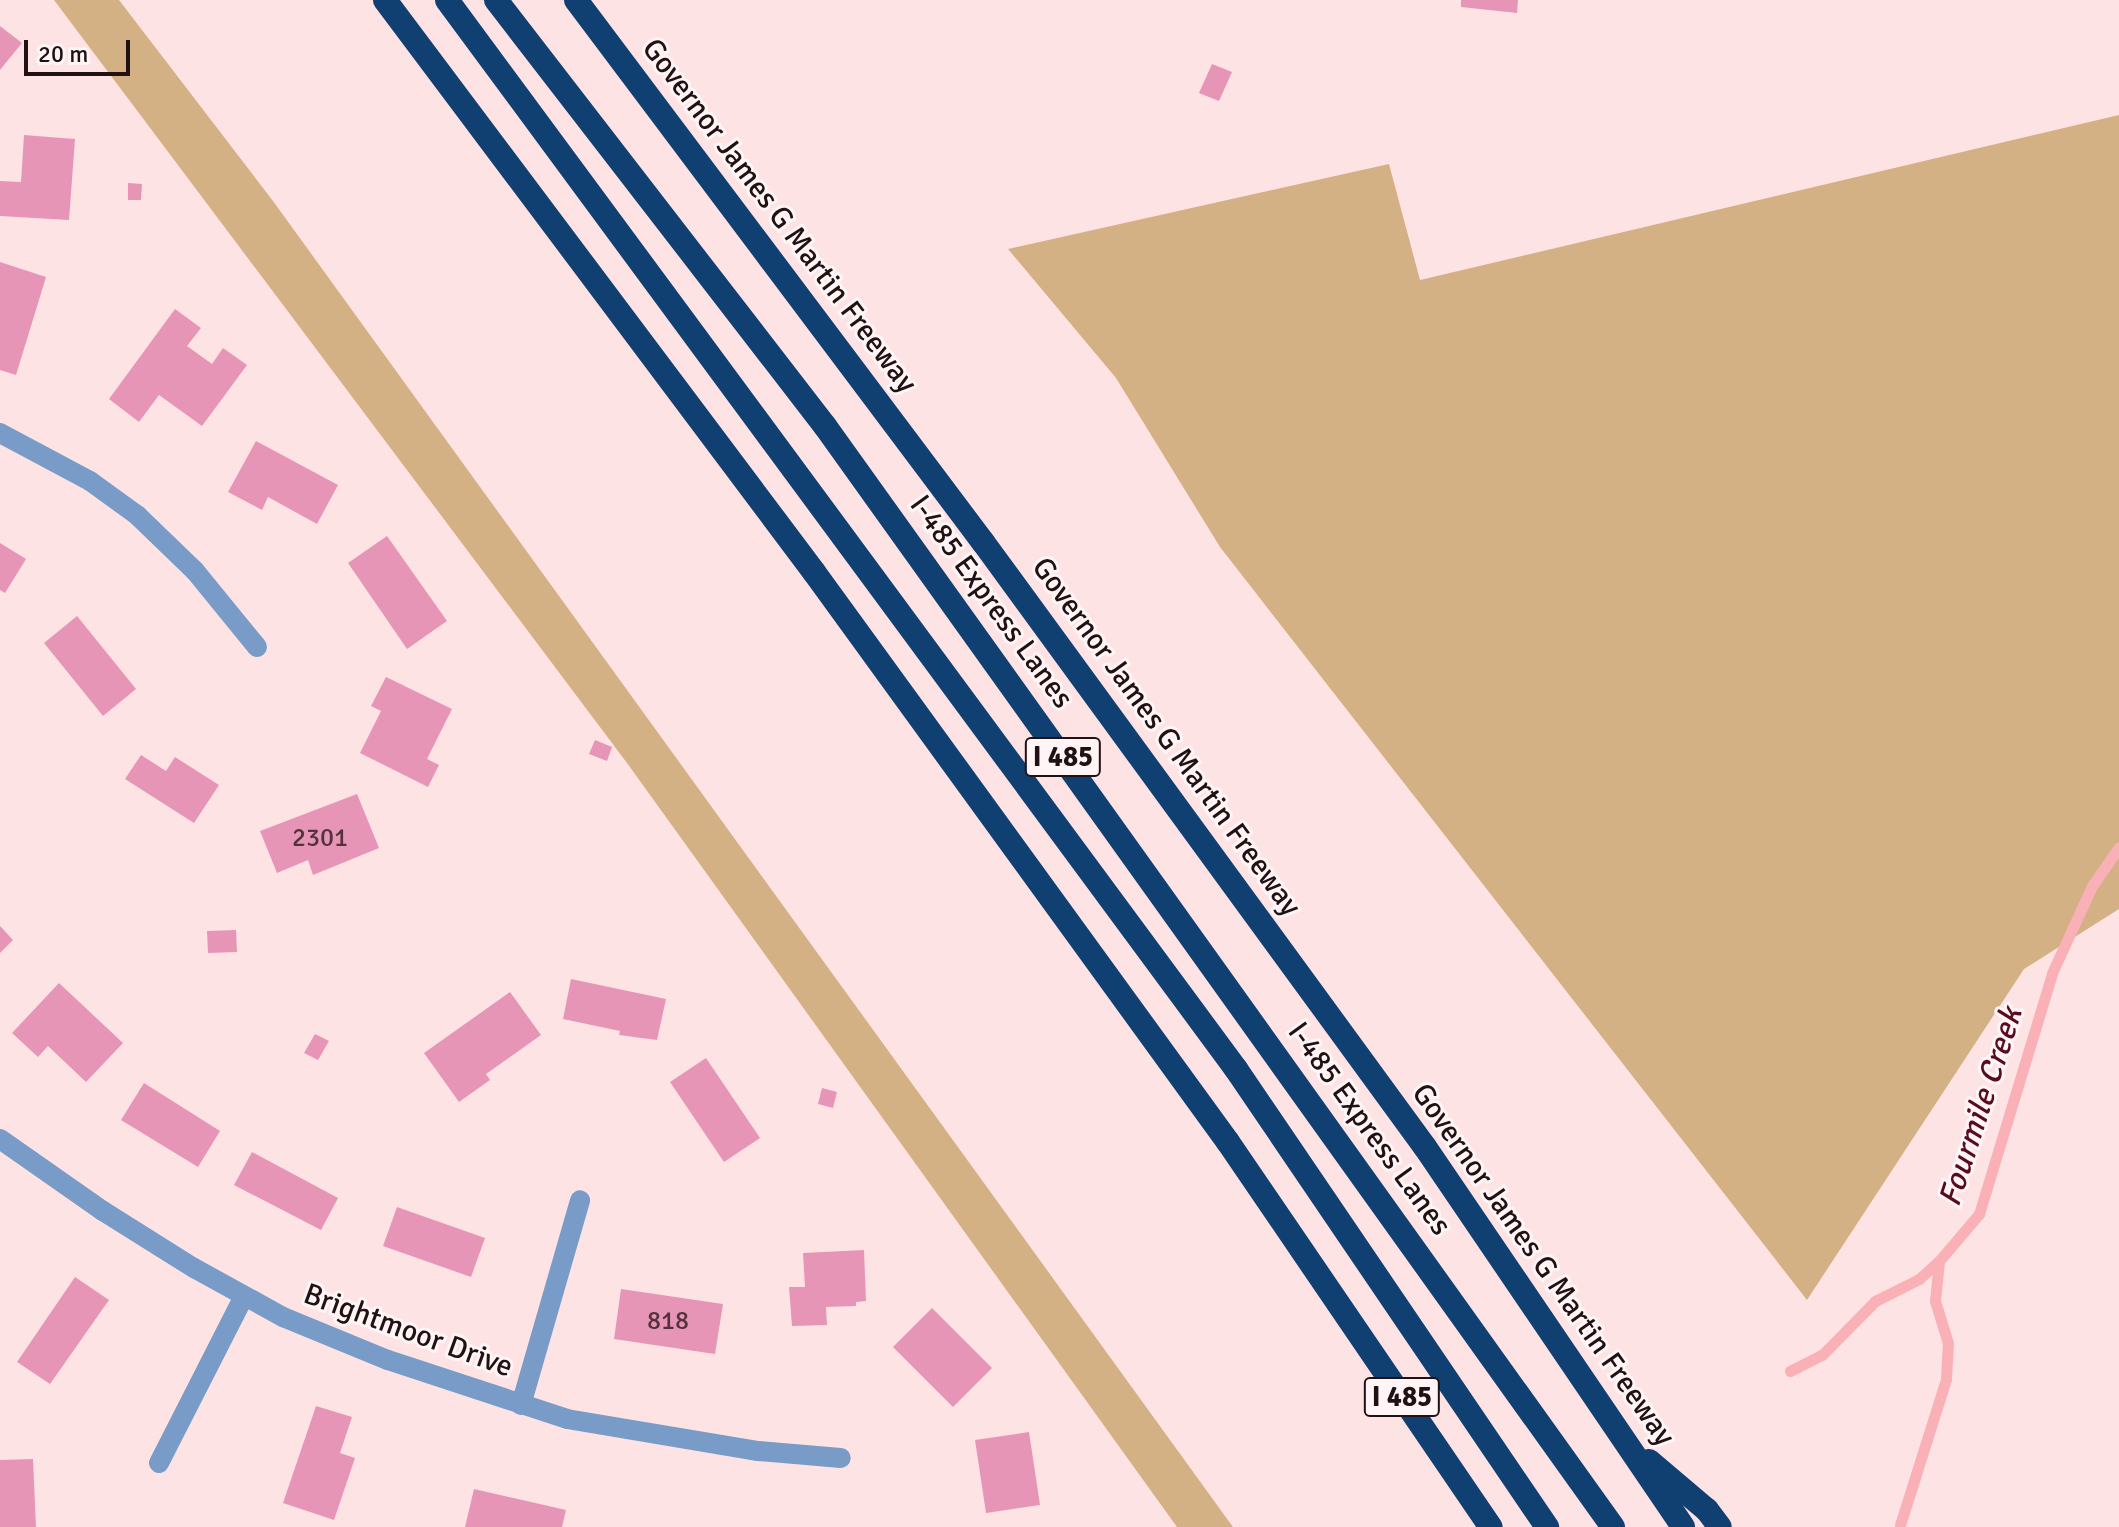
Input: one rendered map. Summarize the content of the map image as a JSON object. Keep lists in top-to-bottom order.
{
  "streets": {
    "highway": ["Governor James G Martin Freeway", "I-485 Express Lanes", "I 485"],
    "street": ["Brightmoor Drive"]
  },
  "water": ["Fourmile Creek"],
  "house_numbers": ["2301", "818"],
  "scale_bar": "20 m"
}
